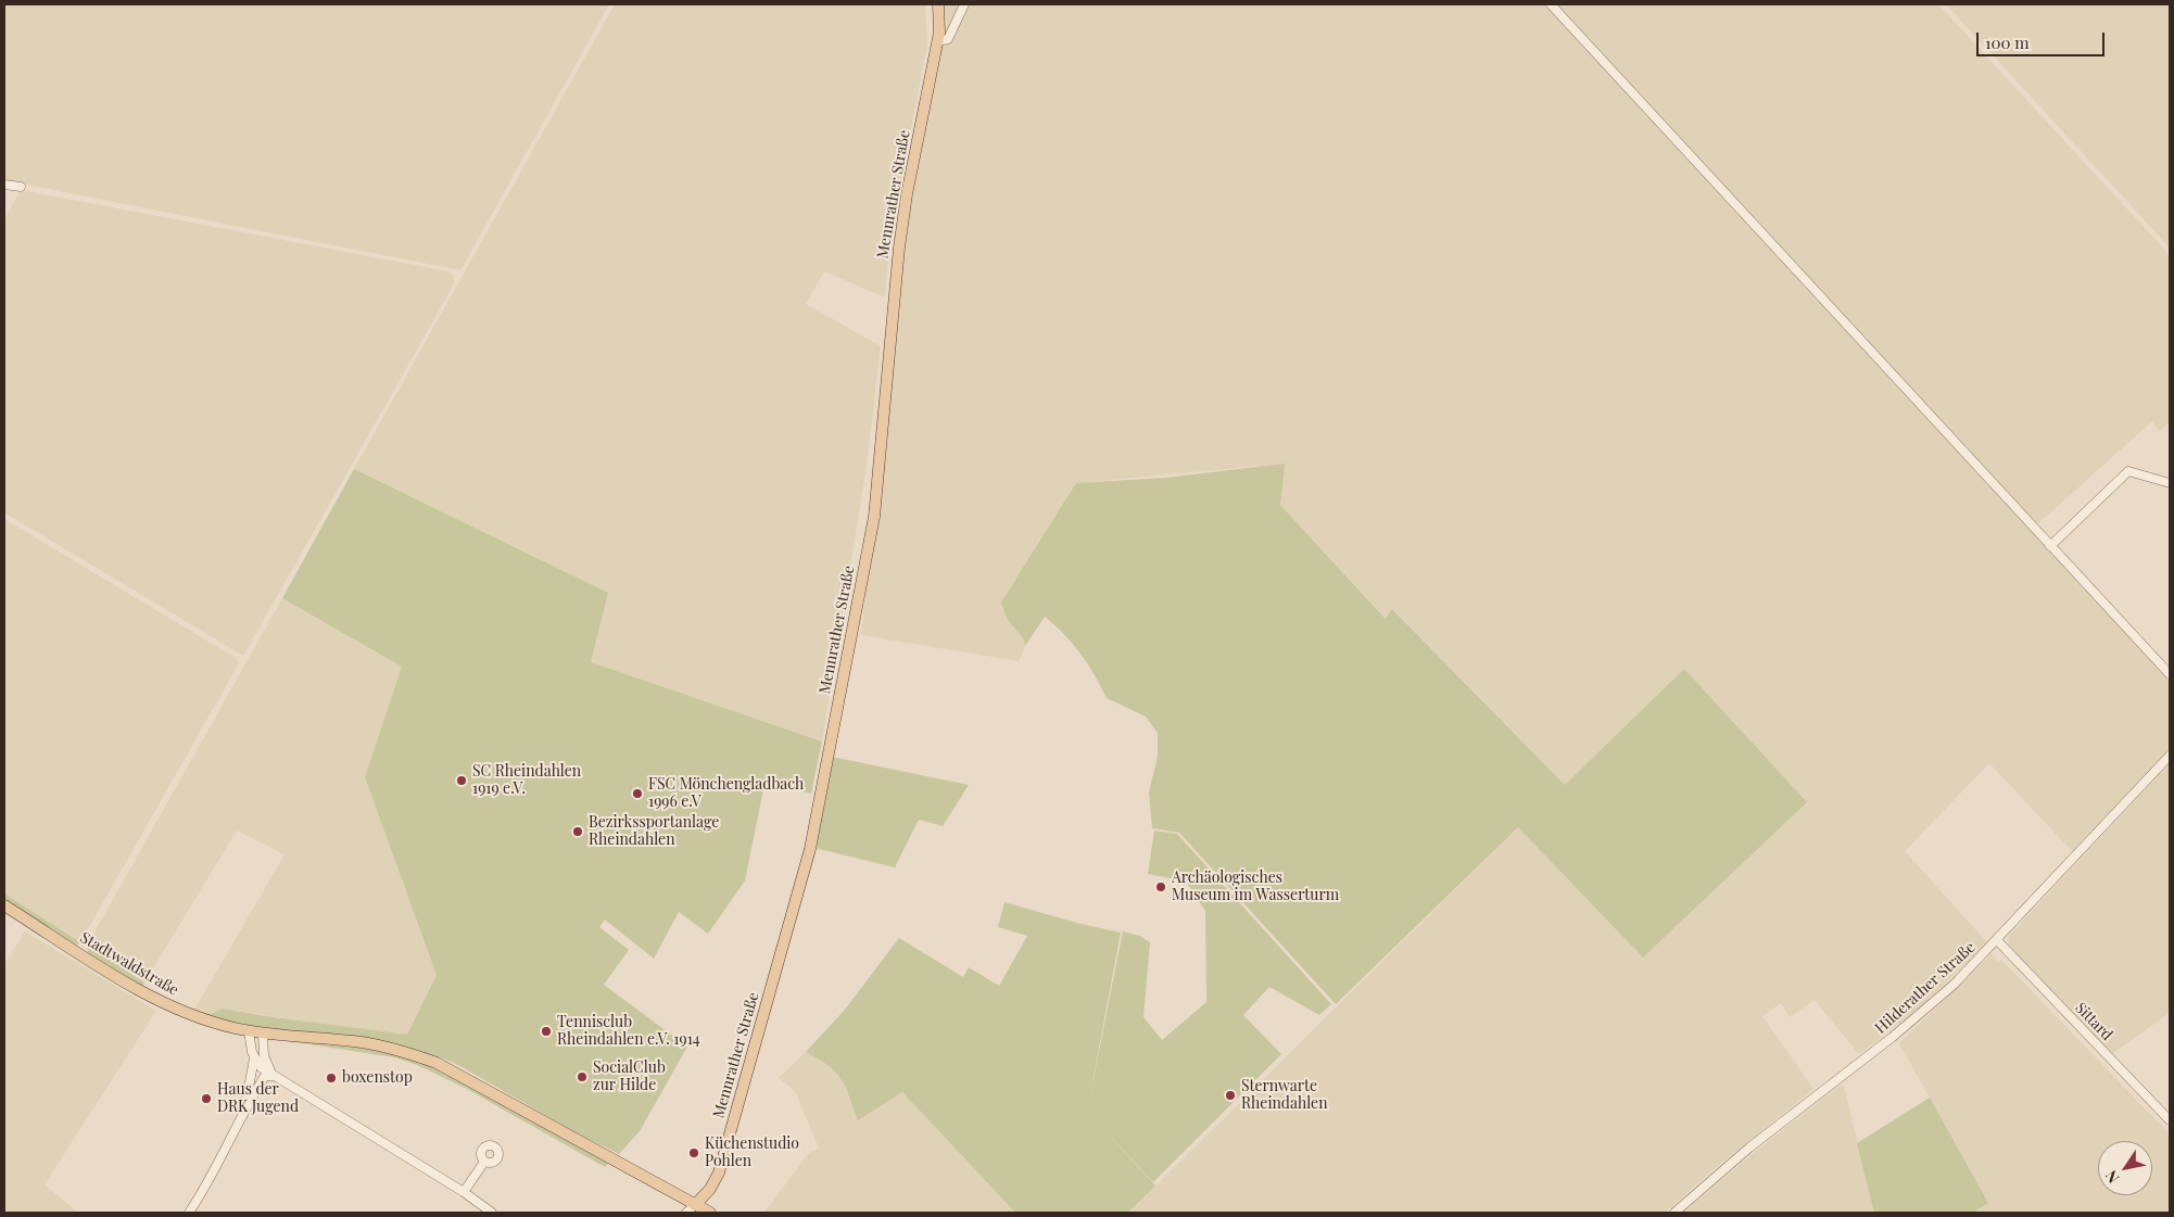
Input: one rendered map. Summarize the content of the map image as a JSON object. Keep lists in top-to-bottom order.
{
  "streets": {
    "main road": ["Mennrather Straße", "Stadtwaldstraße"],
    "street": ["Hilderather Straße", "Sittard"]
  },
  "crossings": [
    ["Mennrather Straße", "Stadtwaldstraße"],
    ["Hilderather Straße", "Sittard"]
  ],
  "places": [
    "SC Rheindahlen 1919 e.V.",
    "FSC Mönchengladbach 1996 e.V",
    "Bezirkssportanlage Rheindahlen",
    "Archäologisches Museum im Wasserturm",
    "Tennisclub Rheindahlen e.V. 1914",
    "SocialClub zur Hilde",
    "boxenstop",
    "Sternwarte Rheindahlen",
    "Haus der DRK Jugend",
    "Küchenstudio Pohlen"
  ],
  "scale_bar": "100 m",
  "north": "bottom left"
}
